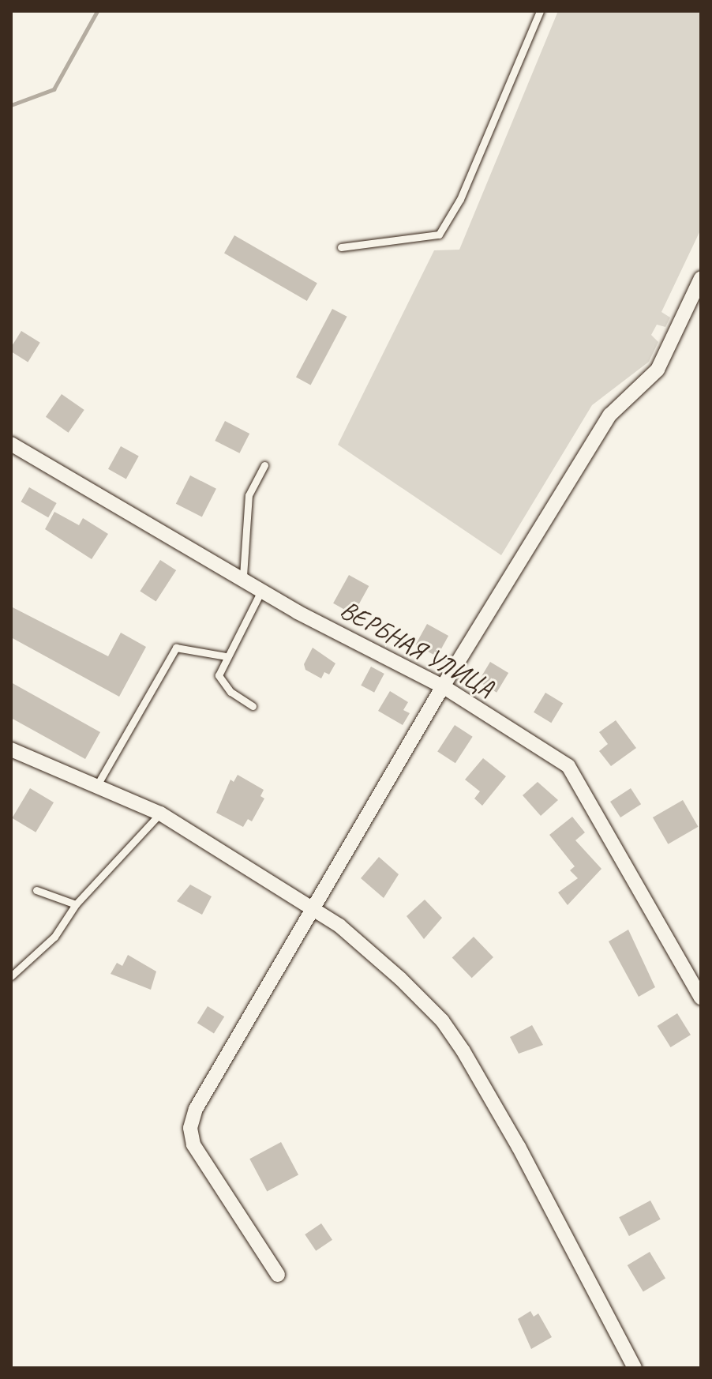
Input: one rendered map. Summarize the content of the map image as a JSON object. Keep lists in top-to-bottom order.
{
  "streets": {
    "street": ["ВЕРБНАЯ УЛИЦА"]
  }
}
